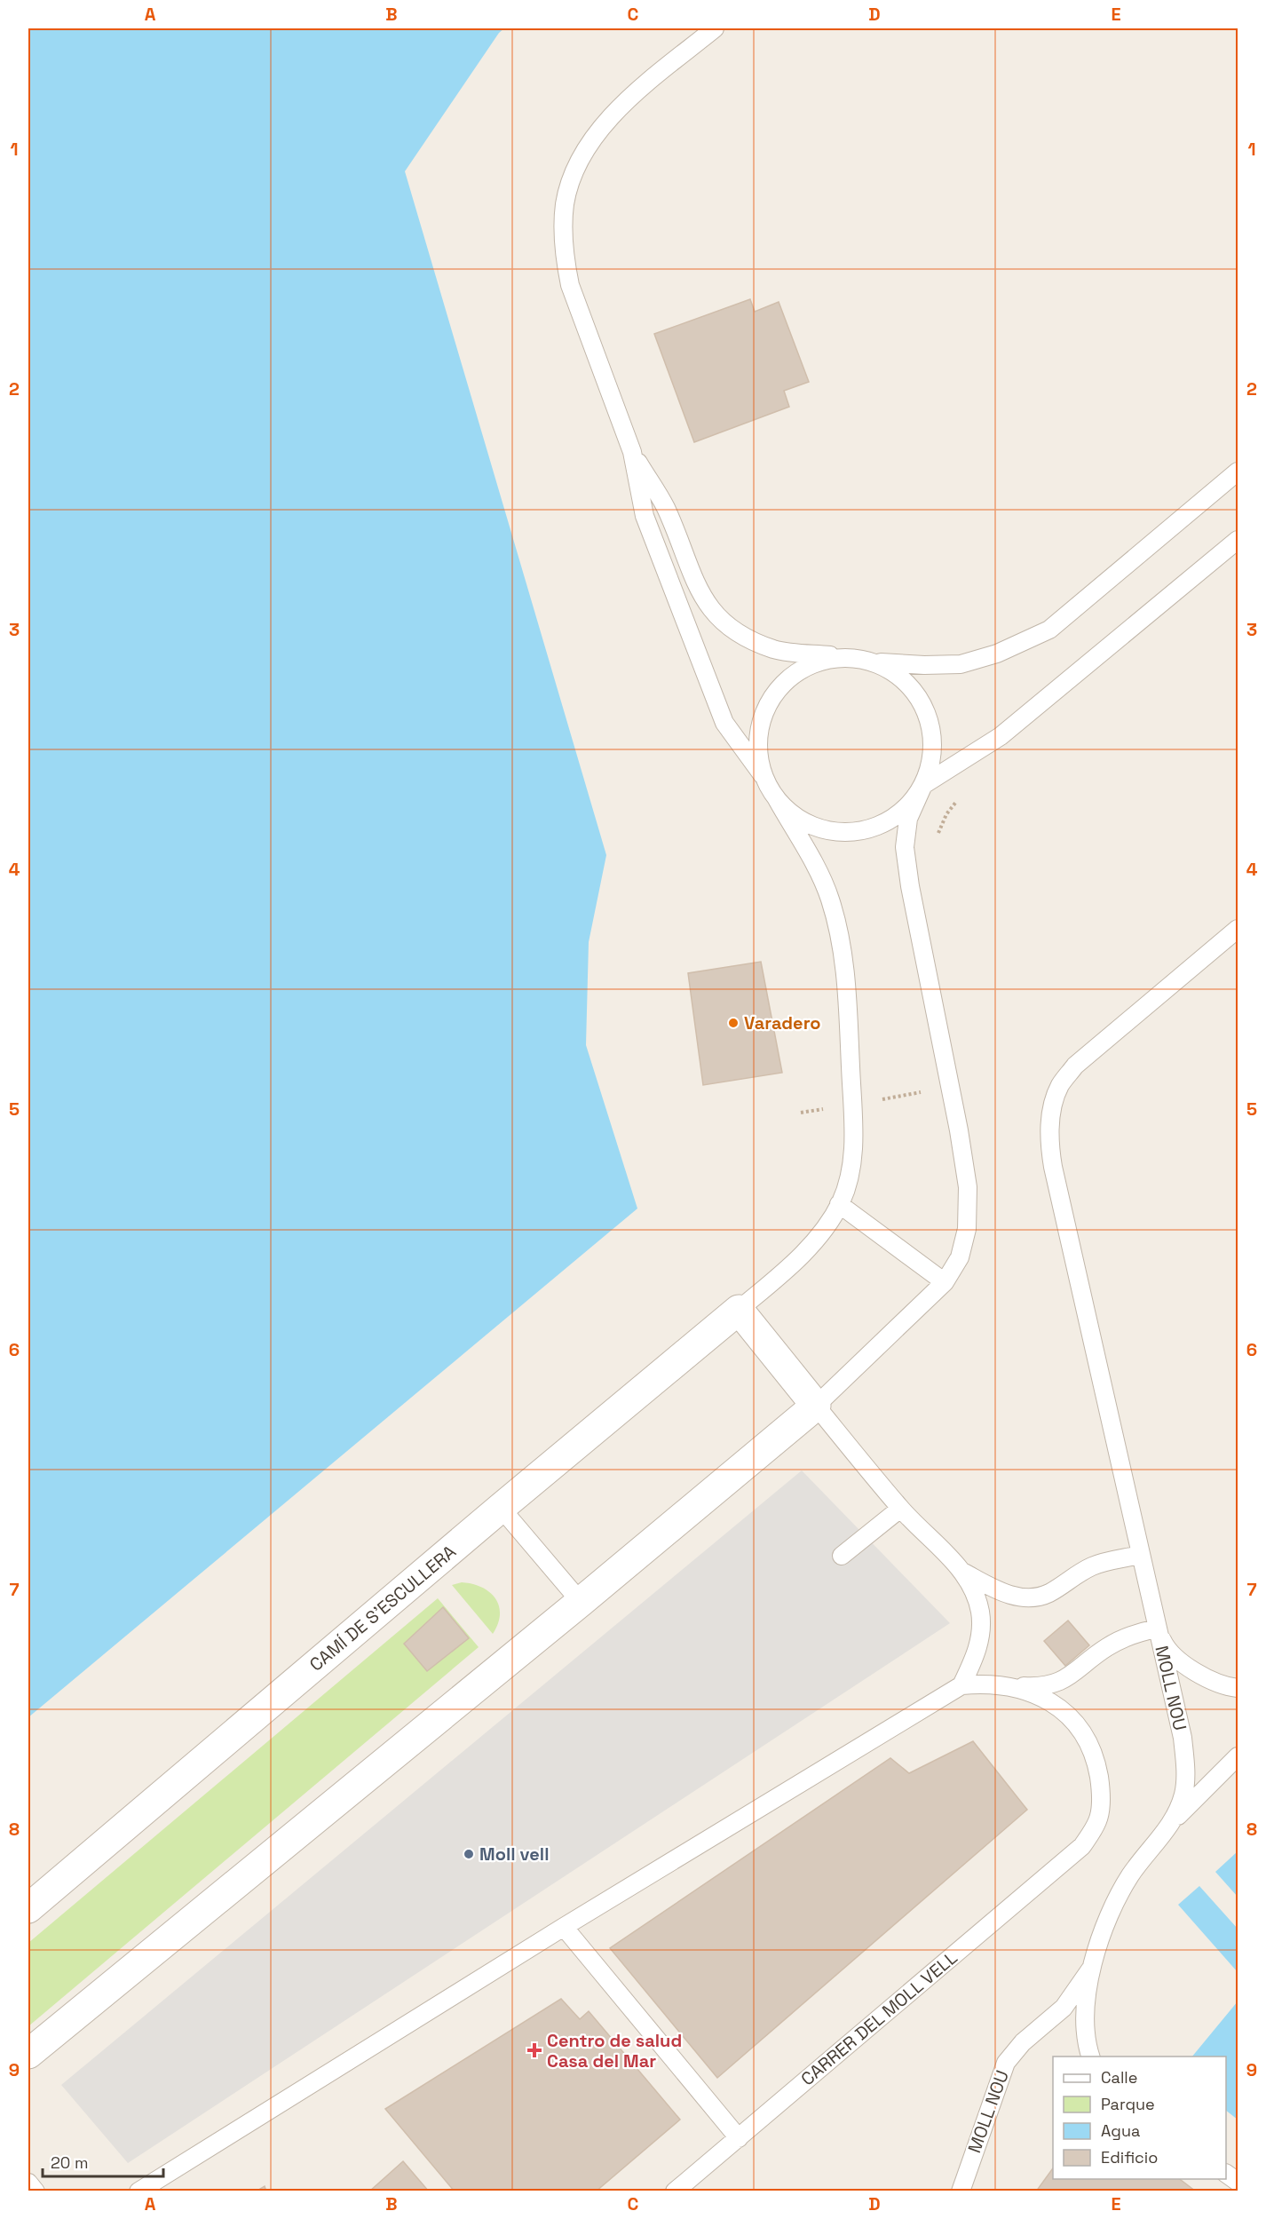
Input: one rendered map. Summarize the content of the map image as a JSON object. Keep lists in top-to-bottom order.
{
  "streets": {
    "street": ["CAMÍ DE S'ESCULLERA"],
    "lane": ["MOLL NOU", "CARRER DEL MOLL VELL"]
  },
  "places": {
    "other": ["Varadero", "Moll vell"],
    "health": ["Centro de salud Casa del Mar"]
  },
  "legend": [
    "Calle",
    "Parque",
    "Agua",
    "Edificio"
  ],
  "scale_bar": "20 m",
  "grid": {
    "columns": [
      "A",
      "B",
      "C",
      "D",
      "E"
    ],
    "rows": [
      "1",
      "2",
      "3",
      "4",
      "5",
      "6",
      "7",
      "8",
      "9"
    ]
  }
}
